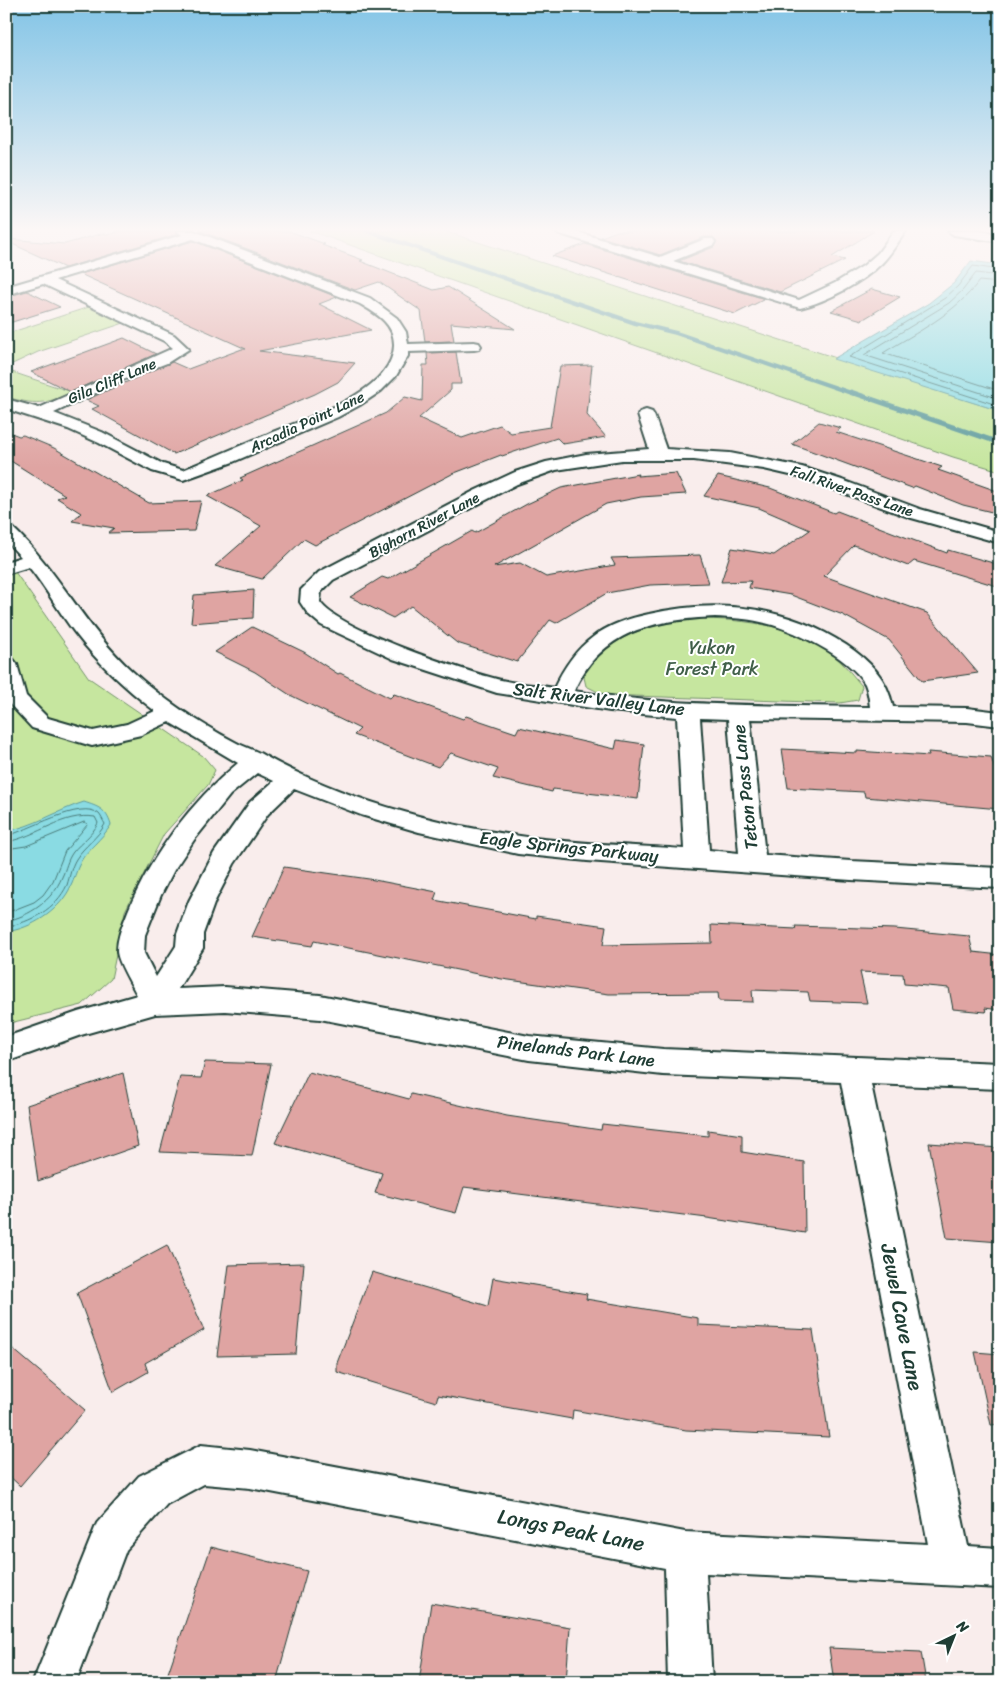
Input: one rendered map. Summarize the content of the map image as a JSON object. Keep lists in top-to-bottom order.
{
  "streets": {
    "street": [
      "Gila Cliff Lane",
      "Arcadia Point Lane",
      "Fall River Pass Lane",
      "Bighorn River Lane",
      "Salt River Valley Lane",
      "Teton Pass Lane",
      "Eagle Springs Parkway",
      "Pinelands Park Lane",
      "Jewel Cave Lane",
      "Longs Peak Lane"
    ]
  },
  "crossings": [
    ["Gila Cliff Lane", "Arcadia Point Lane"],
    ["Fall River Pass Lane", "Bighorn River Lane"],
    ["Bighorn River Lane", "Salt River Valley Lane"],
    ["Salt River Valley Lane", "Teton Pass Lane"],
    ["Teton Pass Lane", "Eagle Springs Parkway"],
    ["Pinelands Park Lane", "Jewel Cave Lane"],
    ["Jewel Cave Lane", "Longs Peak Lane"]
  ],
  "parks": ["Yukon Forest Park"],
  "north": "top right"
}
